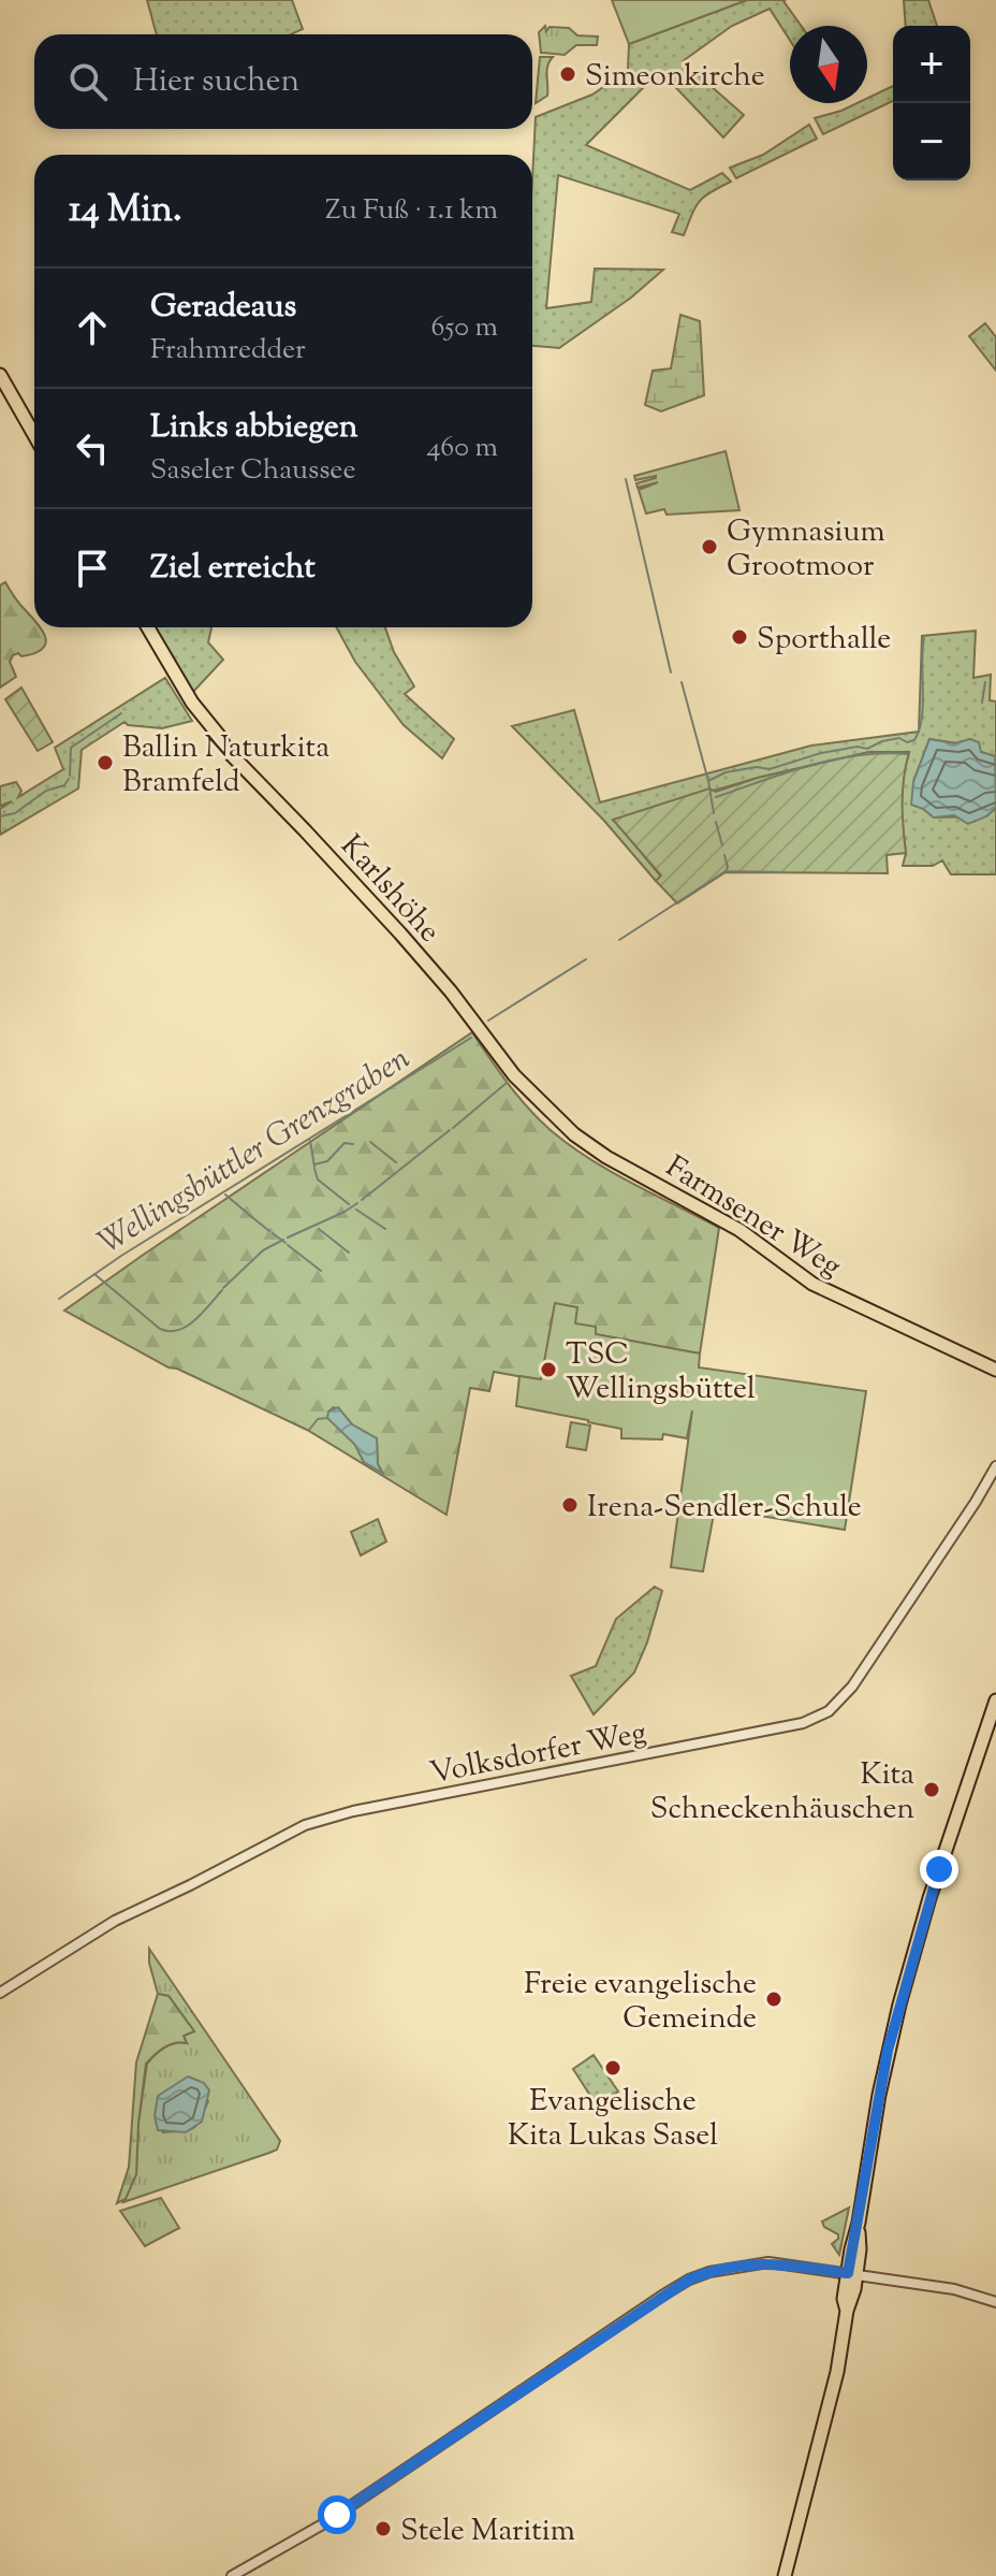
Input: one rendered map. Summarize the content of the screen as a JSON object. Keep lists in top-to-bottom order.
{
  "streets": {
    "main road": ["Karlshöhe", "Farmsener Weg"],
    "street": ["Volksdorfer Weg"]
  },
  "crossings": [
    ["Karlshöhe", "Farmsener Weg"]
  ],
  "water": ["Wellingsbüttler Grenzgraben"],
  "places": [
    "Simeonkirche",
    "Gymnasium Grootmoor",
    "Sporthalle",
    "Ballin Naturkita Bramfeld",
    "TSC Wellingsbüttel",
    "Irena-Sendler-Schule",
    "Kita Schneckenhäuschen",
    "Freie evangelische Gemeinde",
    "Evangelische Kita Lukas Sasel",
    "Stele Maritim"
  ],
  "north": "bottom",
  "page": {
    "map_buttons": ["+", "−"],
    "search": "Hier suchen",
    "heading": ["14 Min.", "Zu Fuß · 1.1 km"],
    "list": [
      ["Geradeaus", "Frahmredder", "650 m"],
      ["Links abbiegen", "Saseler Chaussee", "460 m"],
      "Ziel erreicht"
    ]
  }
}
